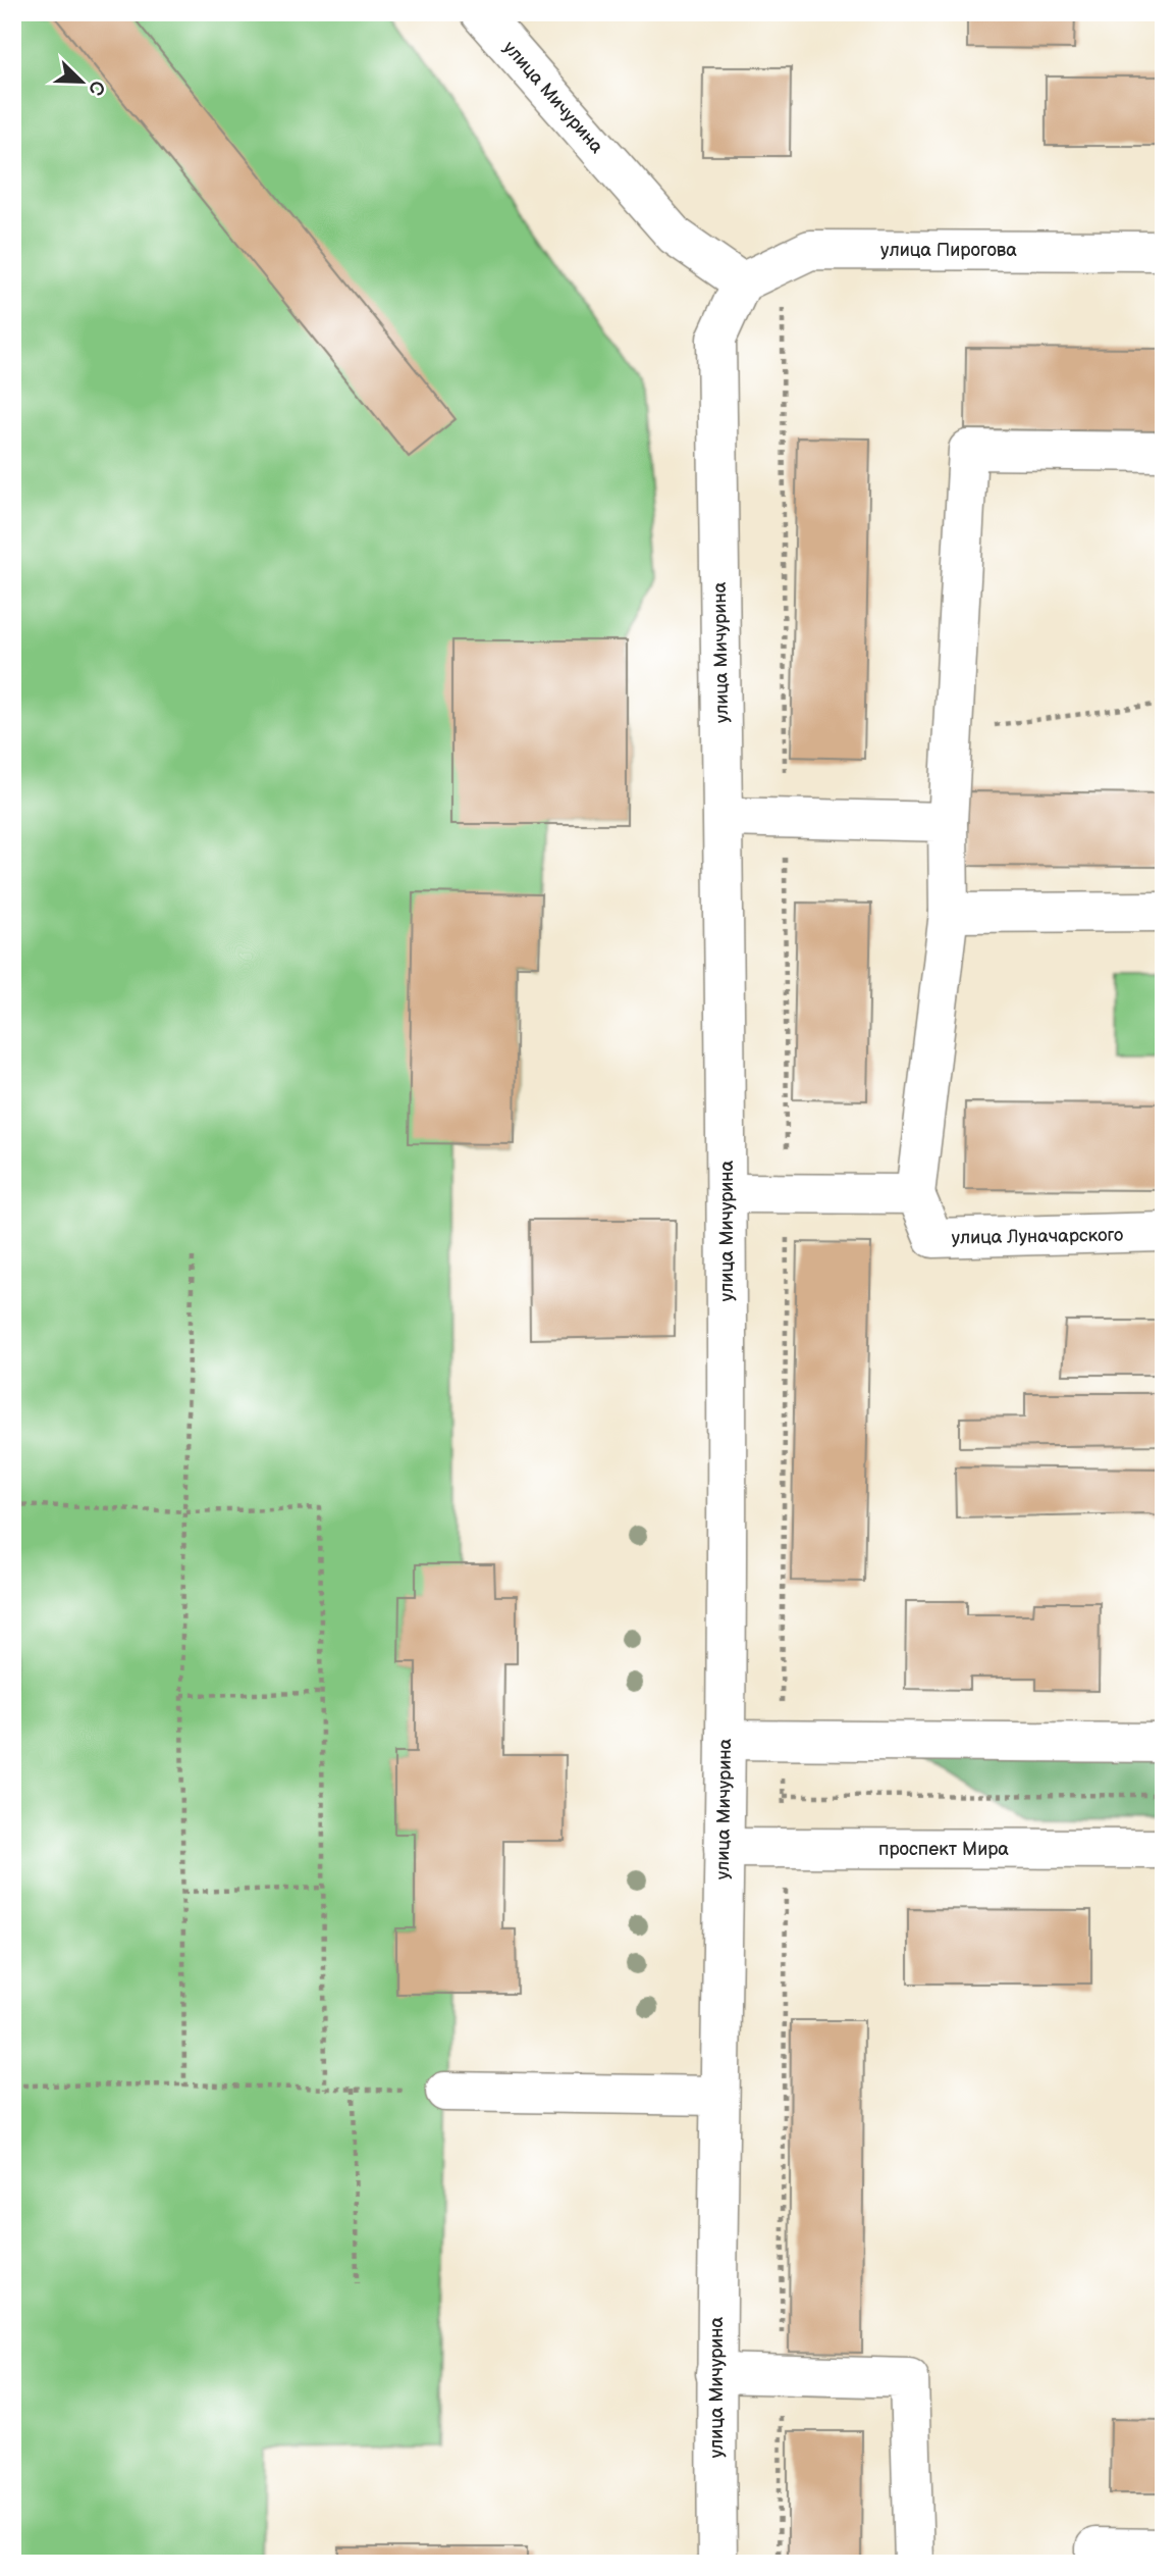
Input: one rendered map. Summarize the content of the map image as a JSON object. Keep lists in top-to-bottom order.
{
  "streets": {
    "street": [
      "улица Мичурина",
      "улица Пирогова",
      "улица Луначарского",
      "проспект Мира"
    ]
  },
  "crossings": [
    ["улица Мичурина", "улица Пирогова"],
    ["улица Мичурина", "проспект Мира"]
  ],
  "north": "bottom right"
}
